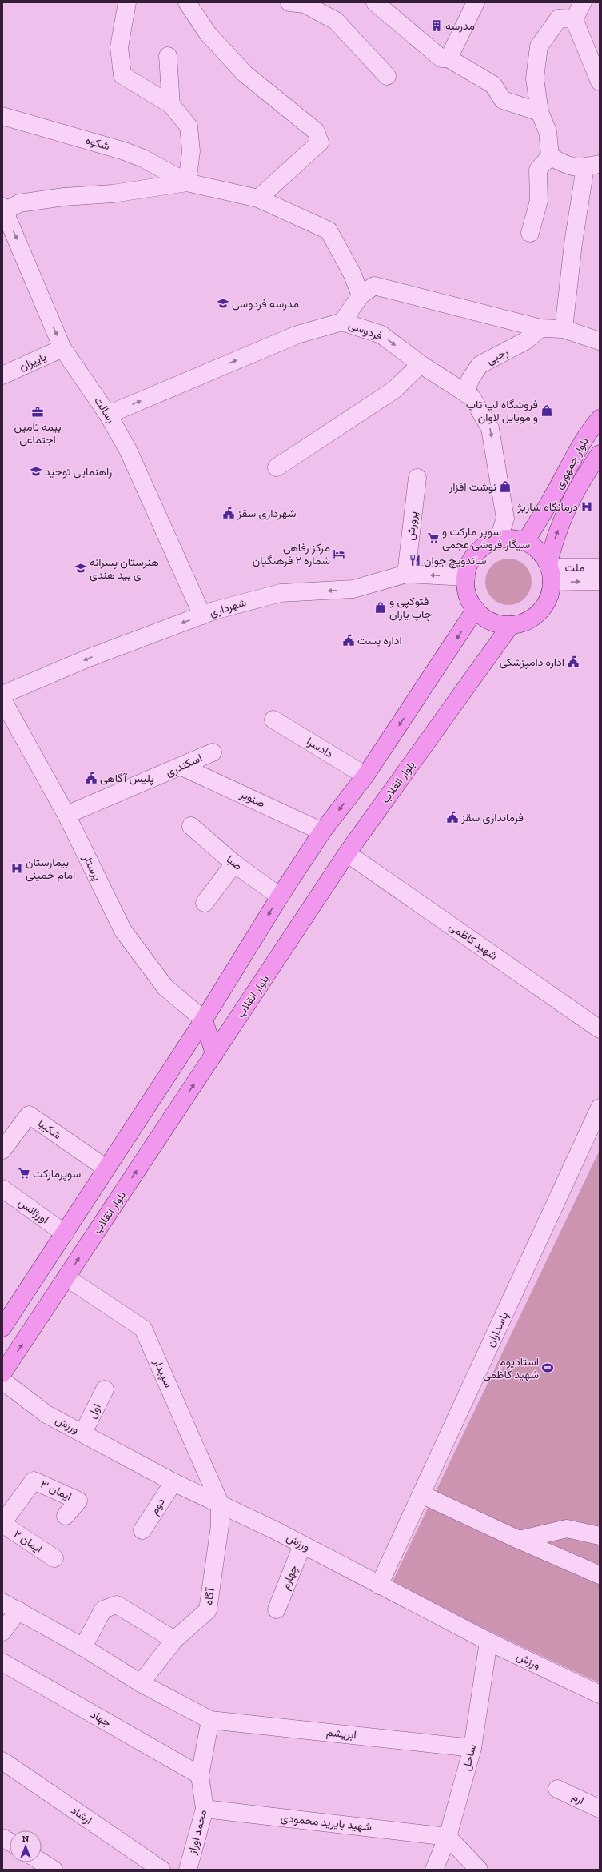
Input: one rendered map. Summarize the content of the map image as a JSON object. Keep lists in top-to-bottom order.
{
  "streets": {
    "main road": ["بلوار جمهوری", "بلوار انقلاب"],
    "street": [
      "شکوه",
      "فردوسی",
      "رجبی",
      "پاییزان",
      "رسالت",
      "پرورش",
      "ملت",
      "شهرداری",
      "دادسرا",
      "اسکندری",
      "صنوبر",
      "صبا",
      "پرستار",
      "شهید کاظمی",
      "شکیبا",
      "اورژانس",
      "پاسداران",
      "سپیدار",
      "اول",
      "ورزش",
      "ایمان ۳",
      "دوم",
      "ایمان ۲",
      "چهارم",
      "آگاه",
      "جهاد",
      "ابریشم",
      "ساحل",
      "ارم",
      "ارشاد",
      "شهید بایزید محمودی",
      "محمد اوراز"
    ]
  },
  "crossings": [
    ["فردوسی", "رجبی"],
    ["فردوسی", "رسالت"],
    ["فردوسی", "بلوار جمهوری"],
    ["فردوسی", "ملت"],
    ["فردوسی", "شهرداری"],
    ["فردوسی", "بلوار انقلاب"],
    ["پاییزان", "رسالت"],
    ["رسالت", "شهرداری"],
    ["بلوار جمهوری", "ملت"],
    ["بلوار جمهوری", "شهرداری"],
    ["بلوار جمهوری", "بلوار انقلاب"],
    ["پرورش", "شهرداری"],
    ["ملت", "شهرداری"],
    ["ملت", "بلوار انقلاب"],
    ["شهرداری", "بلوار انقلاب"],
    ["اسکندری", "صنوبر"],
    ["اسکندری", "پرستار"],
    ["بلوار انقلاب", "شهید کاظمی"],
    ["بلوار انقلاب", "سپیدار"],
    ["پاسداران", "ورزش"],
    ["سپیدار", "ورزش"],
    ["سپیدار", "آگاه"],
    ["اول", "ورزش"],
    ["ورزش", "دوم"],
    ["ورزش", "چهارم"],
    ["ورزش", "آگاه"],
    ["ورزش", "ساحل"],
    ["ایمان ۳", "ایمان ۲"],
    ["جهاد", "محمد اوراز"],
    ["ابریشم", "ساحل"],
    ["ابریشم", "محمد اوراز"],
    ["ساحل", "شهید بایزید محمودی"],
    ["شهید بایزید محمودی", "محمد اوراز"]
  ],
  "one_way": ["شهرداری"],
  "places": {
    "building": ["مدرسه"],
    "school or university": ["مدرسه فردوسی", "راهنمایی توحید", "هنرستان پسرانه ی بید هندی"],
    "shop": ["فروشگاه لپ تاپ و موبایل لاوان", "نوشت افزار", "فتوکپی و چاپ یاران"],
    "office": ["بیمه تامین اجتماعی"],
    "hospital": ["درمانگاه ساریژ", "بیمارستان امام خمینی"],
    "public building": [
      "شهرداری سقز",
      "اداره پست",
      "اداره دامپزشکی",
      "پلیس آگاهی",
      "فرمانداری سقز"
    ],
    "supermarket": ["سوپر مارکت و سیگار فروشی عجمی", "سوپرمارکت"],
    "hotel": ["مرکز رفاهی شماره ۲ فرهنگیان"],
    "restaurant": ["ساندویچ جوان"],
    "sports": ["استادیوم شهید کاظمی"]
  },
  "north": "top"
}
